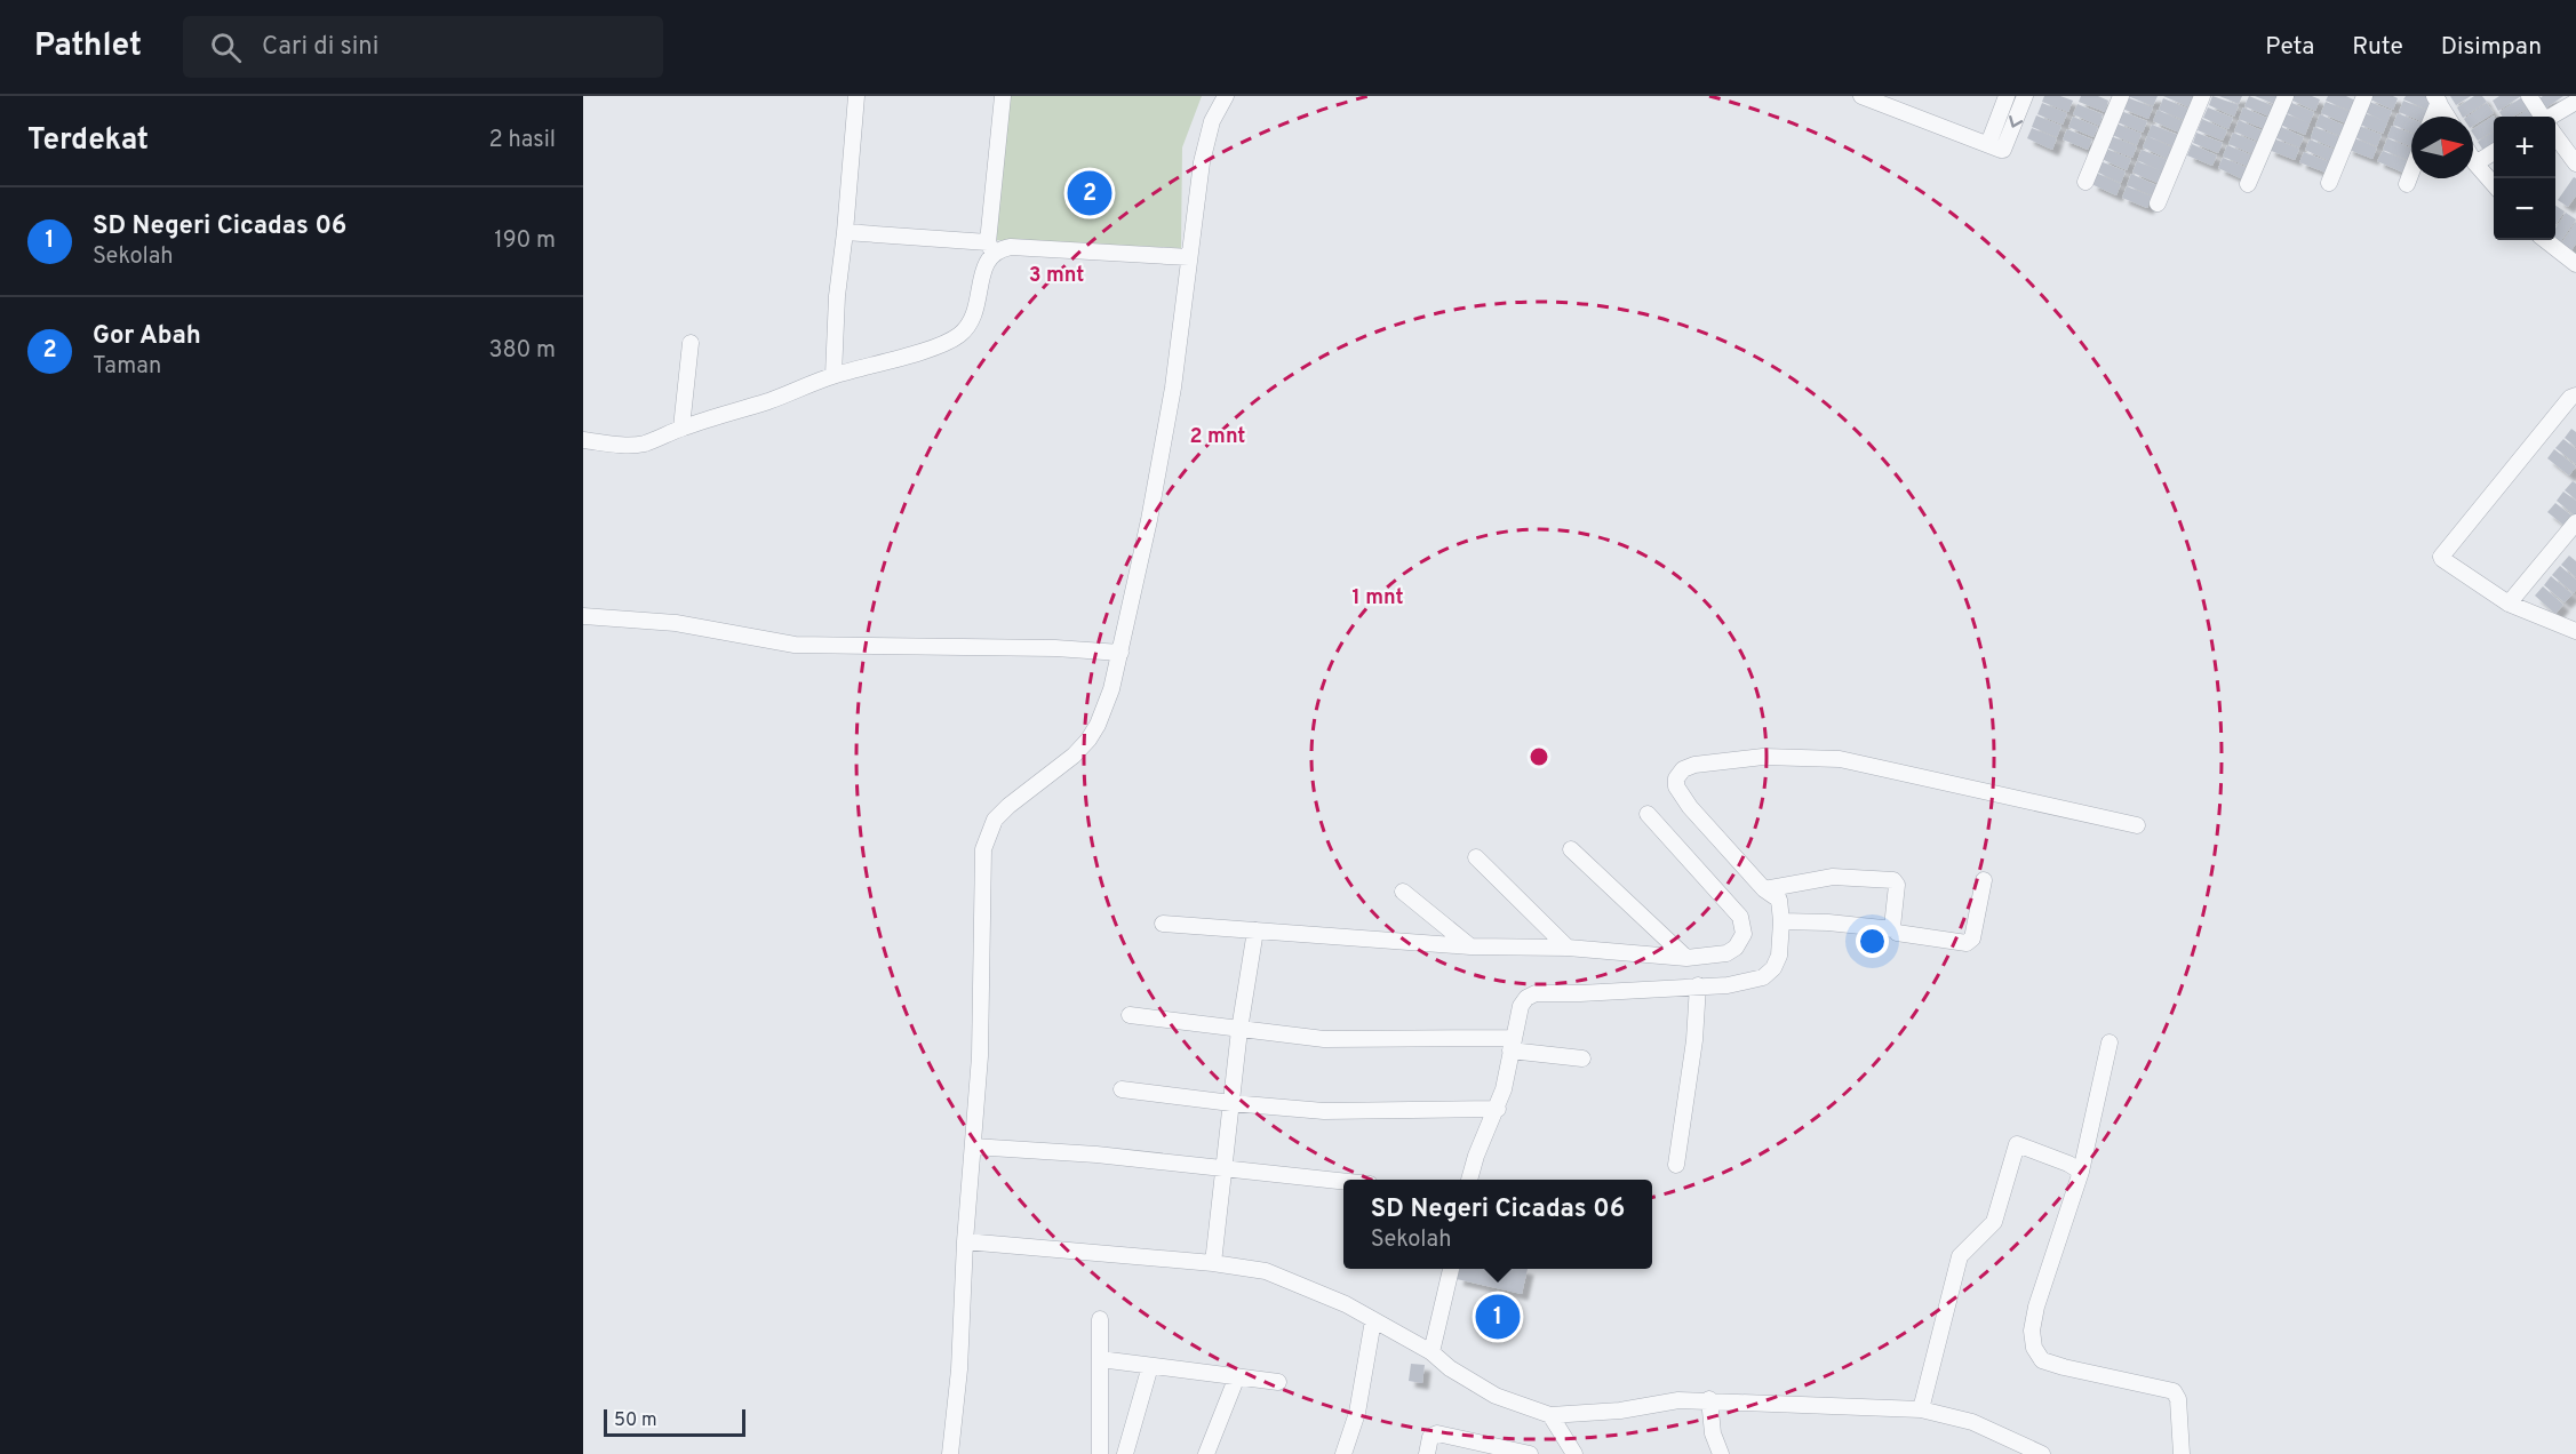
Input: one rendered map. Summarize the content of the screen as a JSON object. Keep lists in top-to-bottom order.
{
  "scale_bar": "50 m",
  "north": "right",
  "page": {
    "header": "Pathlet",
    "search": "Cari di sini",
    "nav": ["Peta", "Rute", "Disimpan"],
    "heading": ["Terdekat", "2 hasil"],
    "map_buttons": ["+", "−"],
    "pins": ["2", "1"],
    "list": [
      {
        "mark": "1",
        "name": "SD Negeri Cicadas 06",
        "note": "Sekolah",
        "value": "190 m"
      },
      {
        "mark": "2",
        "name": "Gor Abah",
        "note": "Taman",
        "value": "380 m"
      }
    ],
    "popup": ["SD Negeri Cicadas 06", "Sekolah"],
    "scale": "50 m"
  },
  "rings": ["3 mnt", "2 mnt", "1 mnt"]
}
